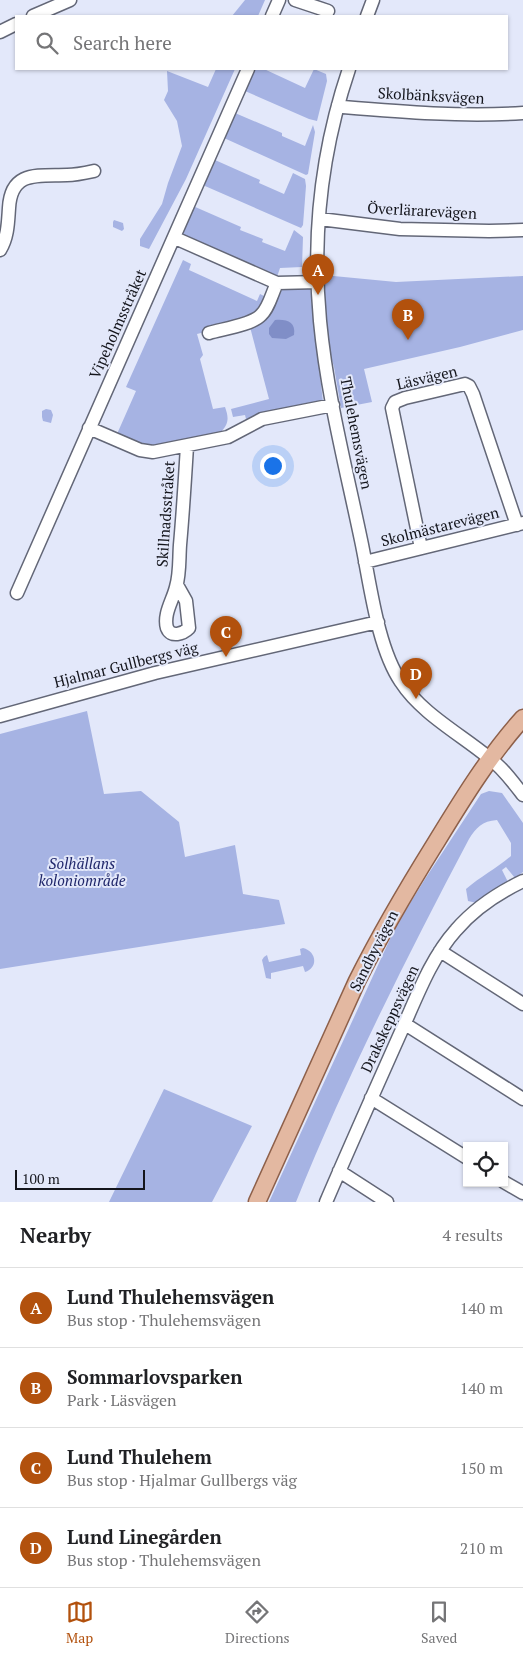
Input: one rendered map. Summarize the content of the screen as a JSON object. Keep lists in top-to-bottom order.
{
  "streets": {
    "main road": ["Sandbyvägen"],
    "street": [
      "Skolbänksvägen",
      "Överlärarevägen",
      "Vipeholmsstråket",
      "Läsvägen",
      "Thulehemsvägen",
      "Skillnadsstråket",
      "Skolmästarevägen",
      "Hjalmar Gullbergs väg",
      "Drakskeppsvägen"
    ]
  },
  "crossings": [
    ["Skolbänksvägen", "Thulehemsvägen"],
    ["Överlärarevägen", "Thulehemsvägen"],
    ["Läsvägen", "Skolmästarevägen"],
    ["Thulehemsvägen", "Skolmästarevägen"],
    ["Thulehemsvägen", "Hjalmar Gullbergs väg"],
    ["Thulehemsvägen", "Sandbyvägen"]
  ],
  "parks": ["Solhällans koloniområde"],
  "scale_bar": "100 m",
  "page": {
    "search": "Search here",
    "pins": [
      "A",
      "B",
      "C",
      "D"
    ],
    "scale": "100 m",
    "heading": ["Nearby", "4 results"],
    "list": [
      {
        "mark": "A",
        "name": "Lund Thulehemsvägen",
        "note": "Bus stop · Thulehemsvägen",
        "value": "140 m"
      },
      {
        "mark": "B",
        "name": "Sommarlovsparken",
        "note": "Park · Läsvägen",
        "value": "140 m"
      },
      {
        "mark": "C",
        "name": "Lund Thulehem",
        "note": "Bus stop · Hjalmar Gullbergs väg",
        "value": "150 m"
      },
      {
        "mark": "D",
        "name": "Lund Linegården",
        "note": "Bus stop · Thulehemsvägen",
        "value": "210 m"
      }
    ],
    "nav": ["Map", "Directions", "Saved"]
  }
}
